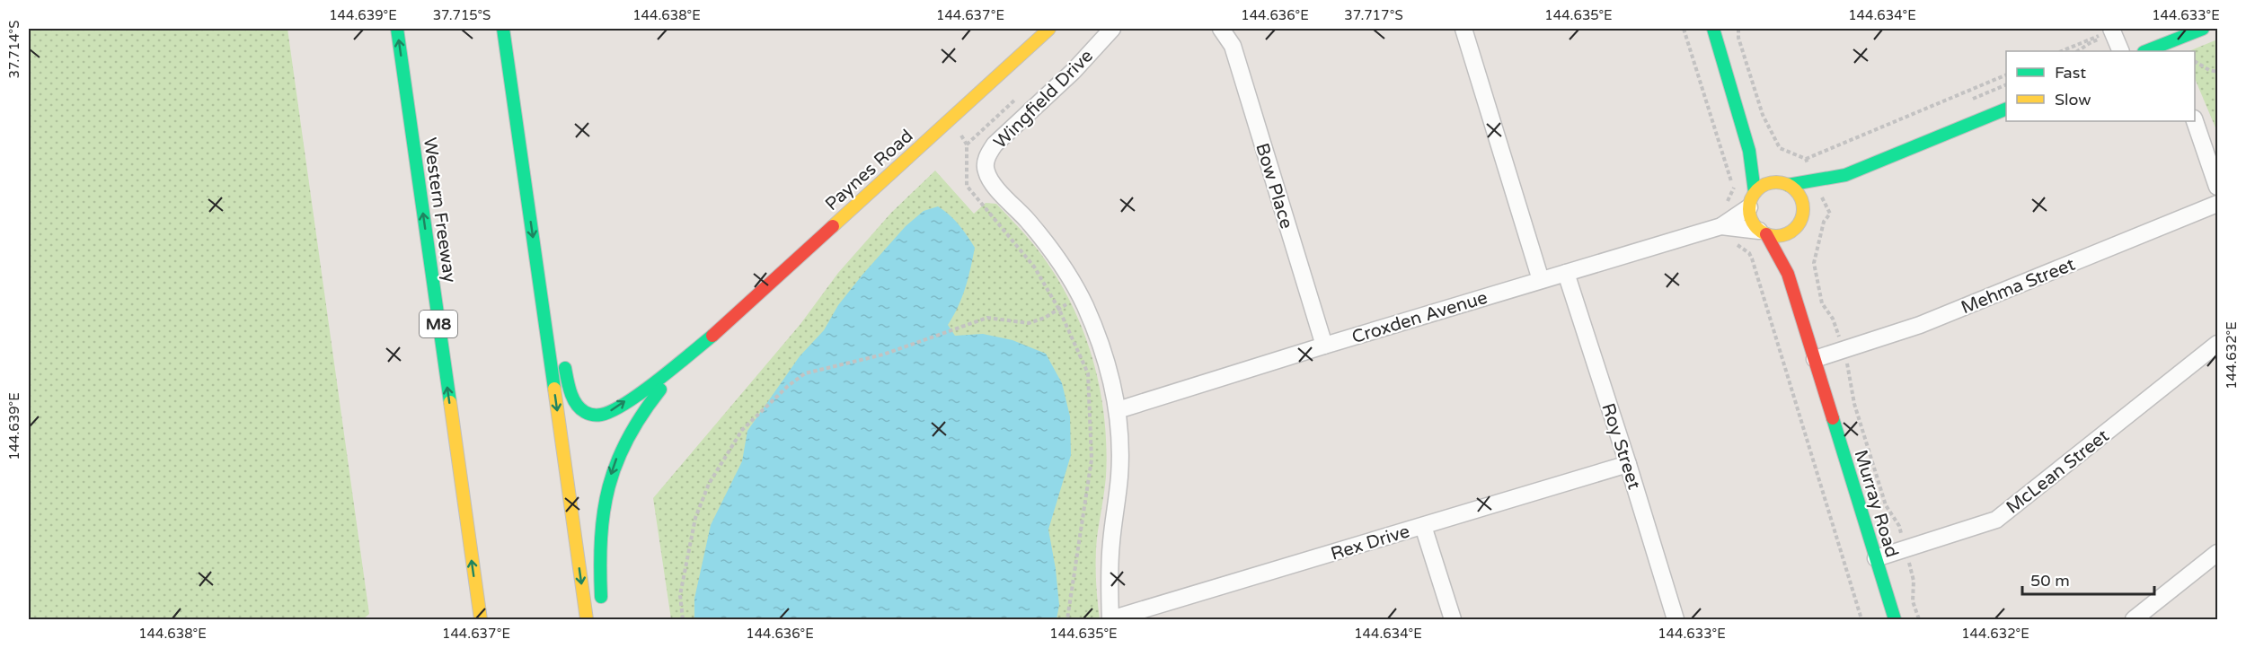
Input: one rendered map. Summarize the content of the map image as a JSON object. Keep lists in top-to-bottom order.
{
  "streets": {
    "main road": [
      "Paynes Road",
      "Western Freeway",
      "M8",
      "Murray Road"
    ],
    "street": [
      "Wingfield Drive",
      "Bow Place",
      "Mehma Street",
      "Croxden Avenue",
      "Roy Street",
      "McLean Street",
      "Rex Drive"
    ]
  },
  "crossings": [
    ["Wingfield Drive", "Croxden Avenue"],
    ["Wingfield Drive", "Rex Drive"],
    ["Bow Place", "Croxden Avenue"],
    ["Mehma Street", "Murray Road"],
    ["Croxden Avenue", "Roy Street"],
    ["Croxden Avenue", "Murray Road"],
    ["Roy Street", "Rex Drive"],
    ["McLean Street", "Murray Road"]
  ],
  "legend": ["Fast", "Slow"],
  "scale_bar": "50 m",
  "coordinates": [
    "144.639°E",
    "37.715°S",
    "144.638°E",
    "144.637°E",
    "144.636°E",
    "37.717°S",
    "144.635°E",
    "144.634°E",
    "144.633°E",
    "37.714°S",
    "144.632°E"
  ]
}
